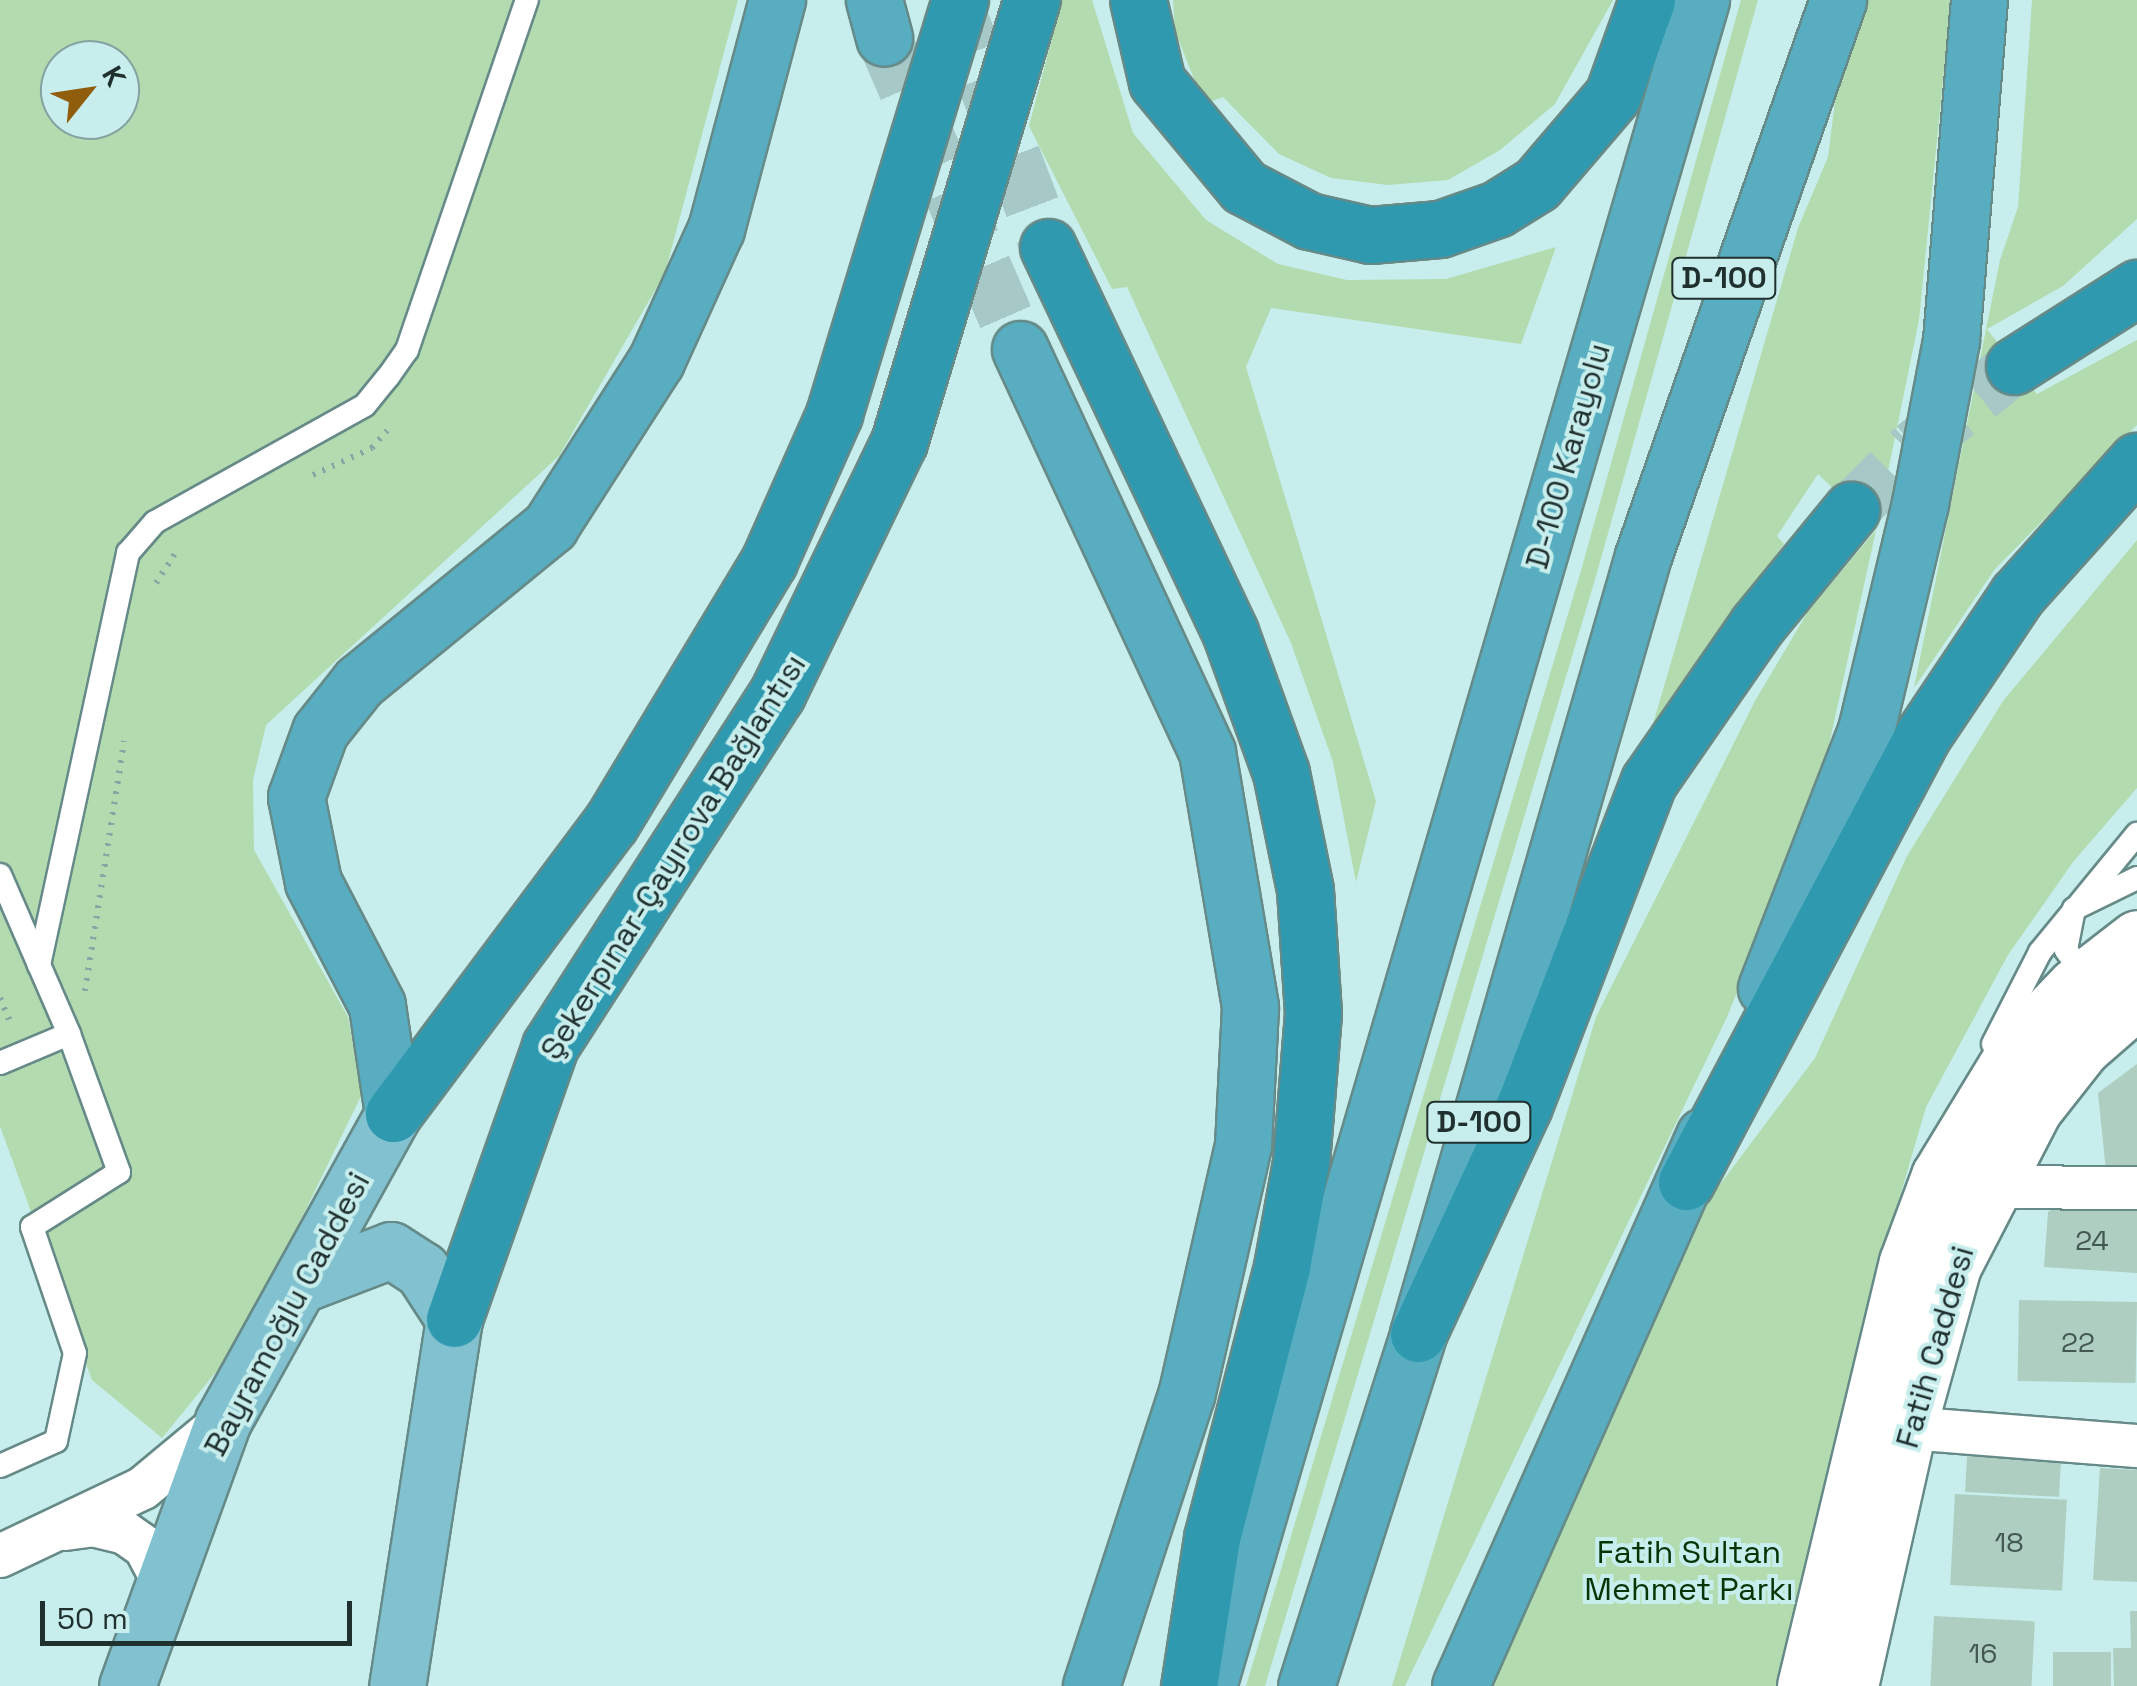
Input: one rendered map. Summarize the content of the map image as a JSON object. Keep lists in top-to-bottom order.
{
  "streets": {
    "highway": ["D-100", "D-100 Karayolu", "Şekerpınar-Çayırova Bağlantısı"],
    "main road": ["Bayramoğlu Caddesi"],
    "street": ["Fatih Caddesi"]
  },
  "crossings": [
    ["D-100", "D-100 Karayolu"]
  ],
  "parks": ["Fatih Sultan Mehmet Parkı"],
  "house_numbers": [
    "24",
    "22",
    "18",
    "16"
  ],
  "scale_bar": "50 m",
  "north": "top right"
}
